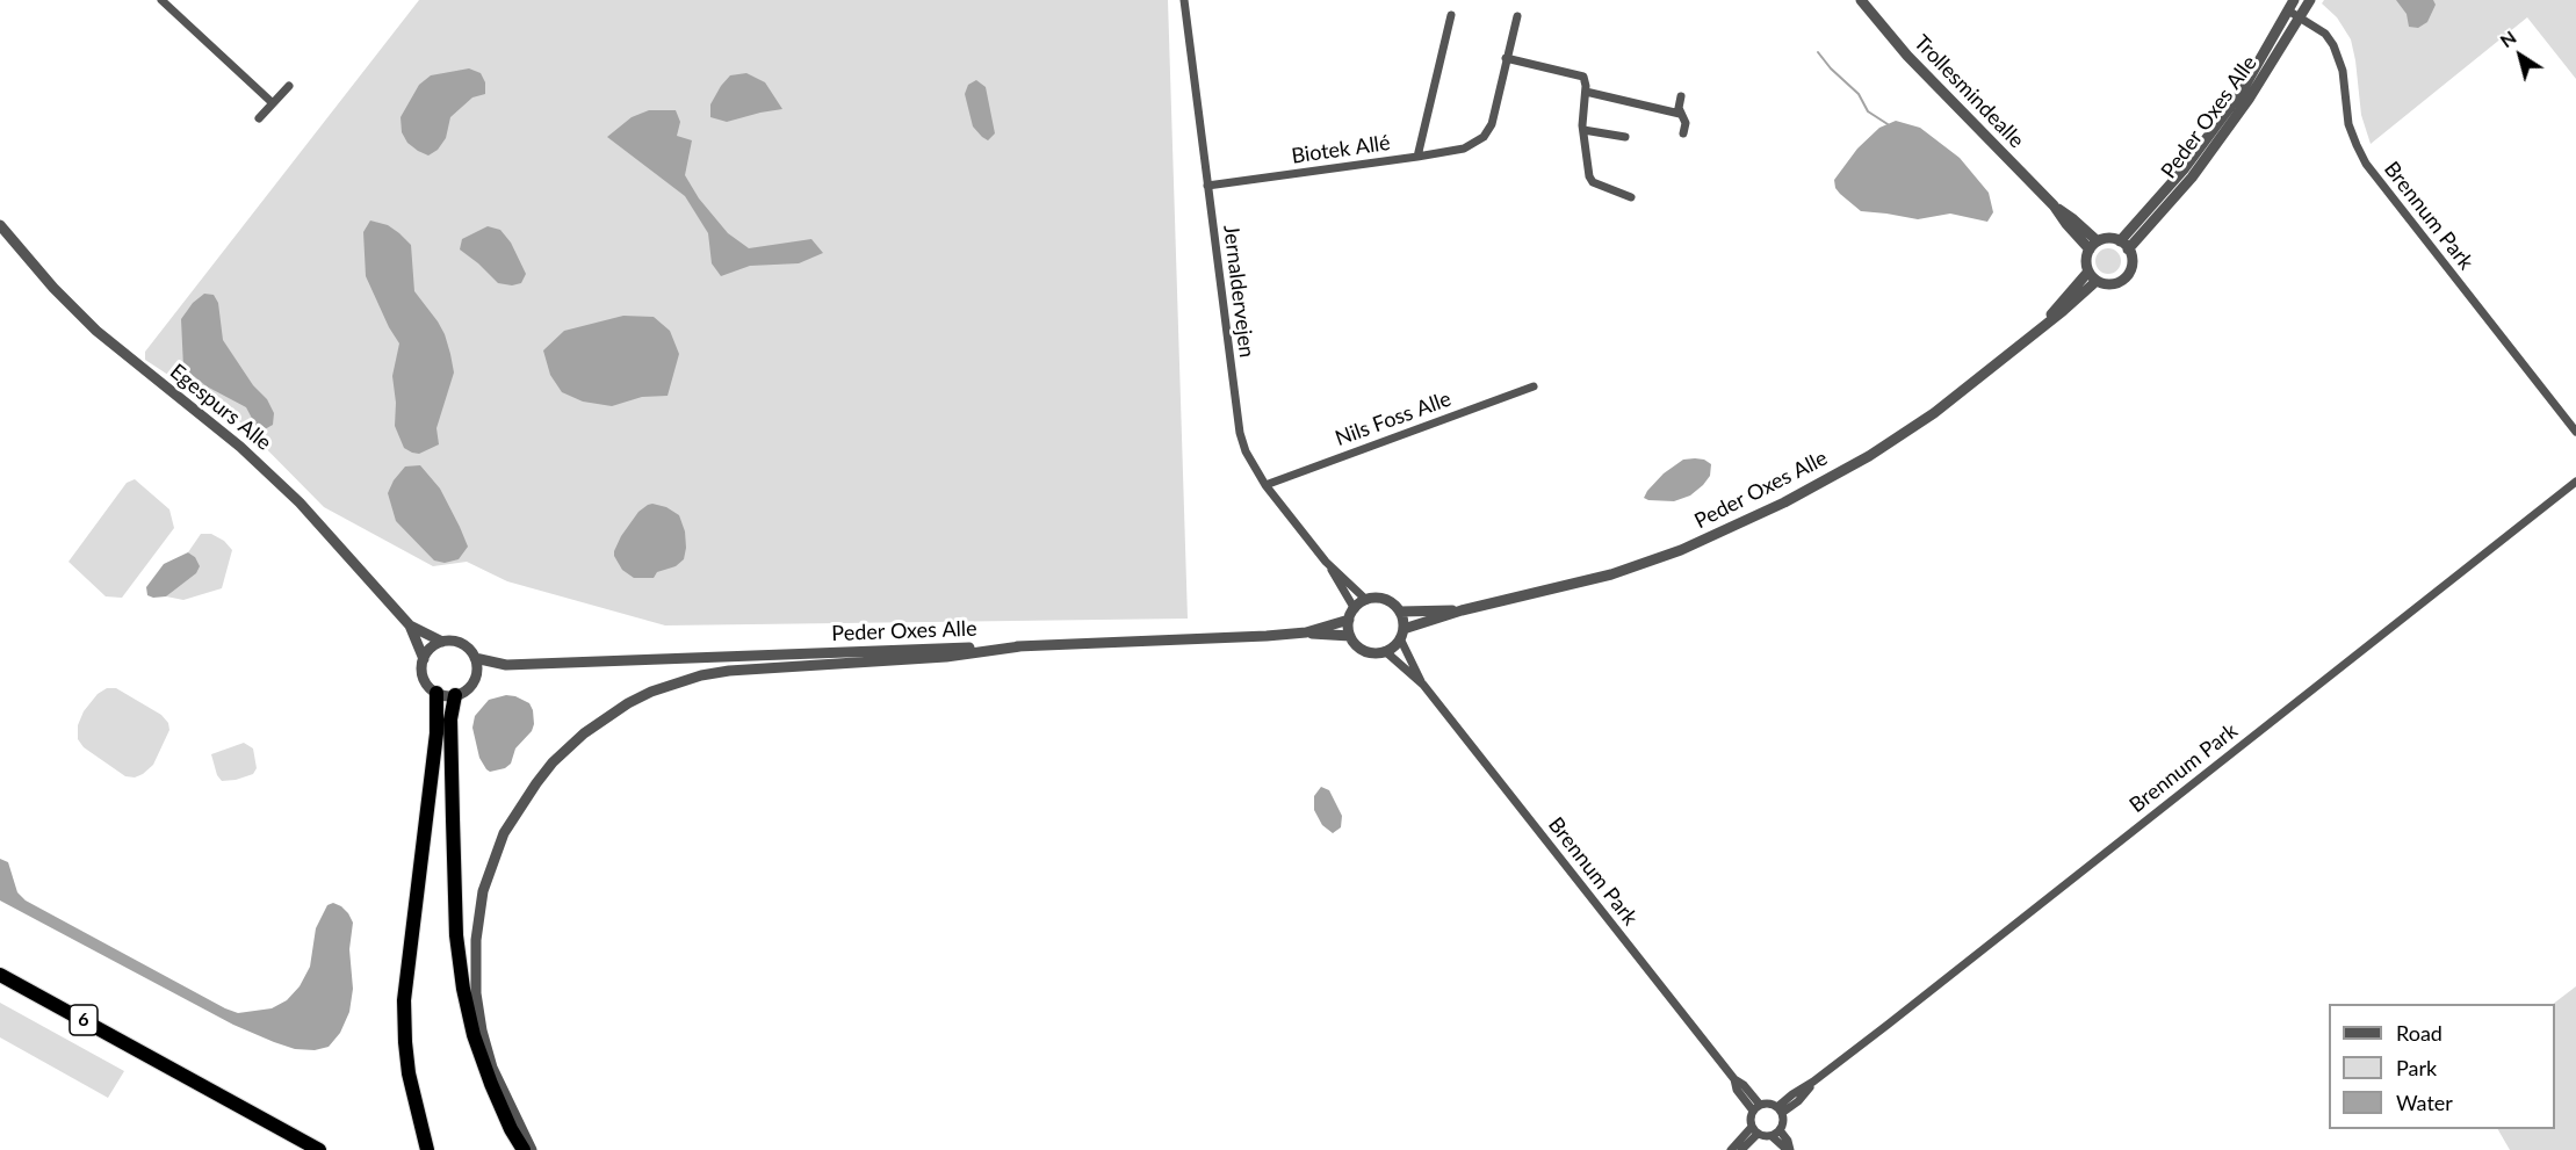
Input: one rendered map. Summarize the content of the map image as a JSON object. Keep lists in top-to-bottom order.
{
  "streets": {
    "highway": ["6"],
    "street": [
      "Trollesmindealle",
      "Peder Oxes Alle",
      "Biotek Allé",
      "Brennum Park",
      "Jernaldervejen",
      "Egespurs Alle",
      "Nils Foss Alle"
    ]
  },
  "crossings": [
    ["Trollesmindealle", "Peder Oxes Alle"],
    ["Peder Oxes Alle", "Brennum Park"],
    ["Peder Oxes Alle", "Jernaldervejen"],
    ["Peder Oxes Alle", "Egespurs Alle"],
    ["Biotek Allé", "Jernaldervejen"],
    ["Brennum Park", "Jernaldervejen"],
    ["Jernaldervejen", "Nils Foss Alle"]
  ],
  "legend": ["Road", "Park", "Water"],
  "north": "top left"
}
